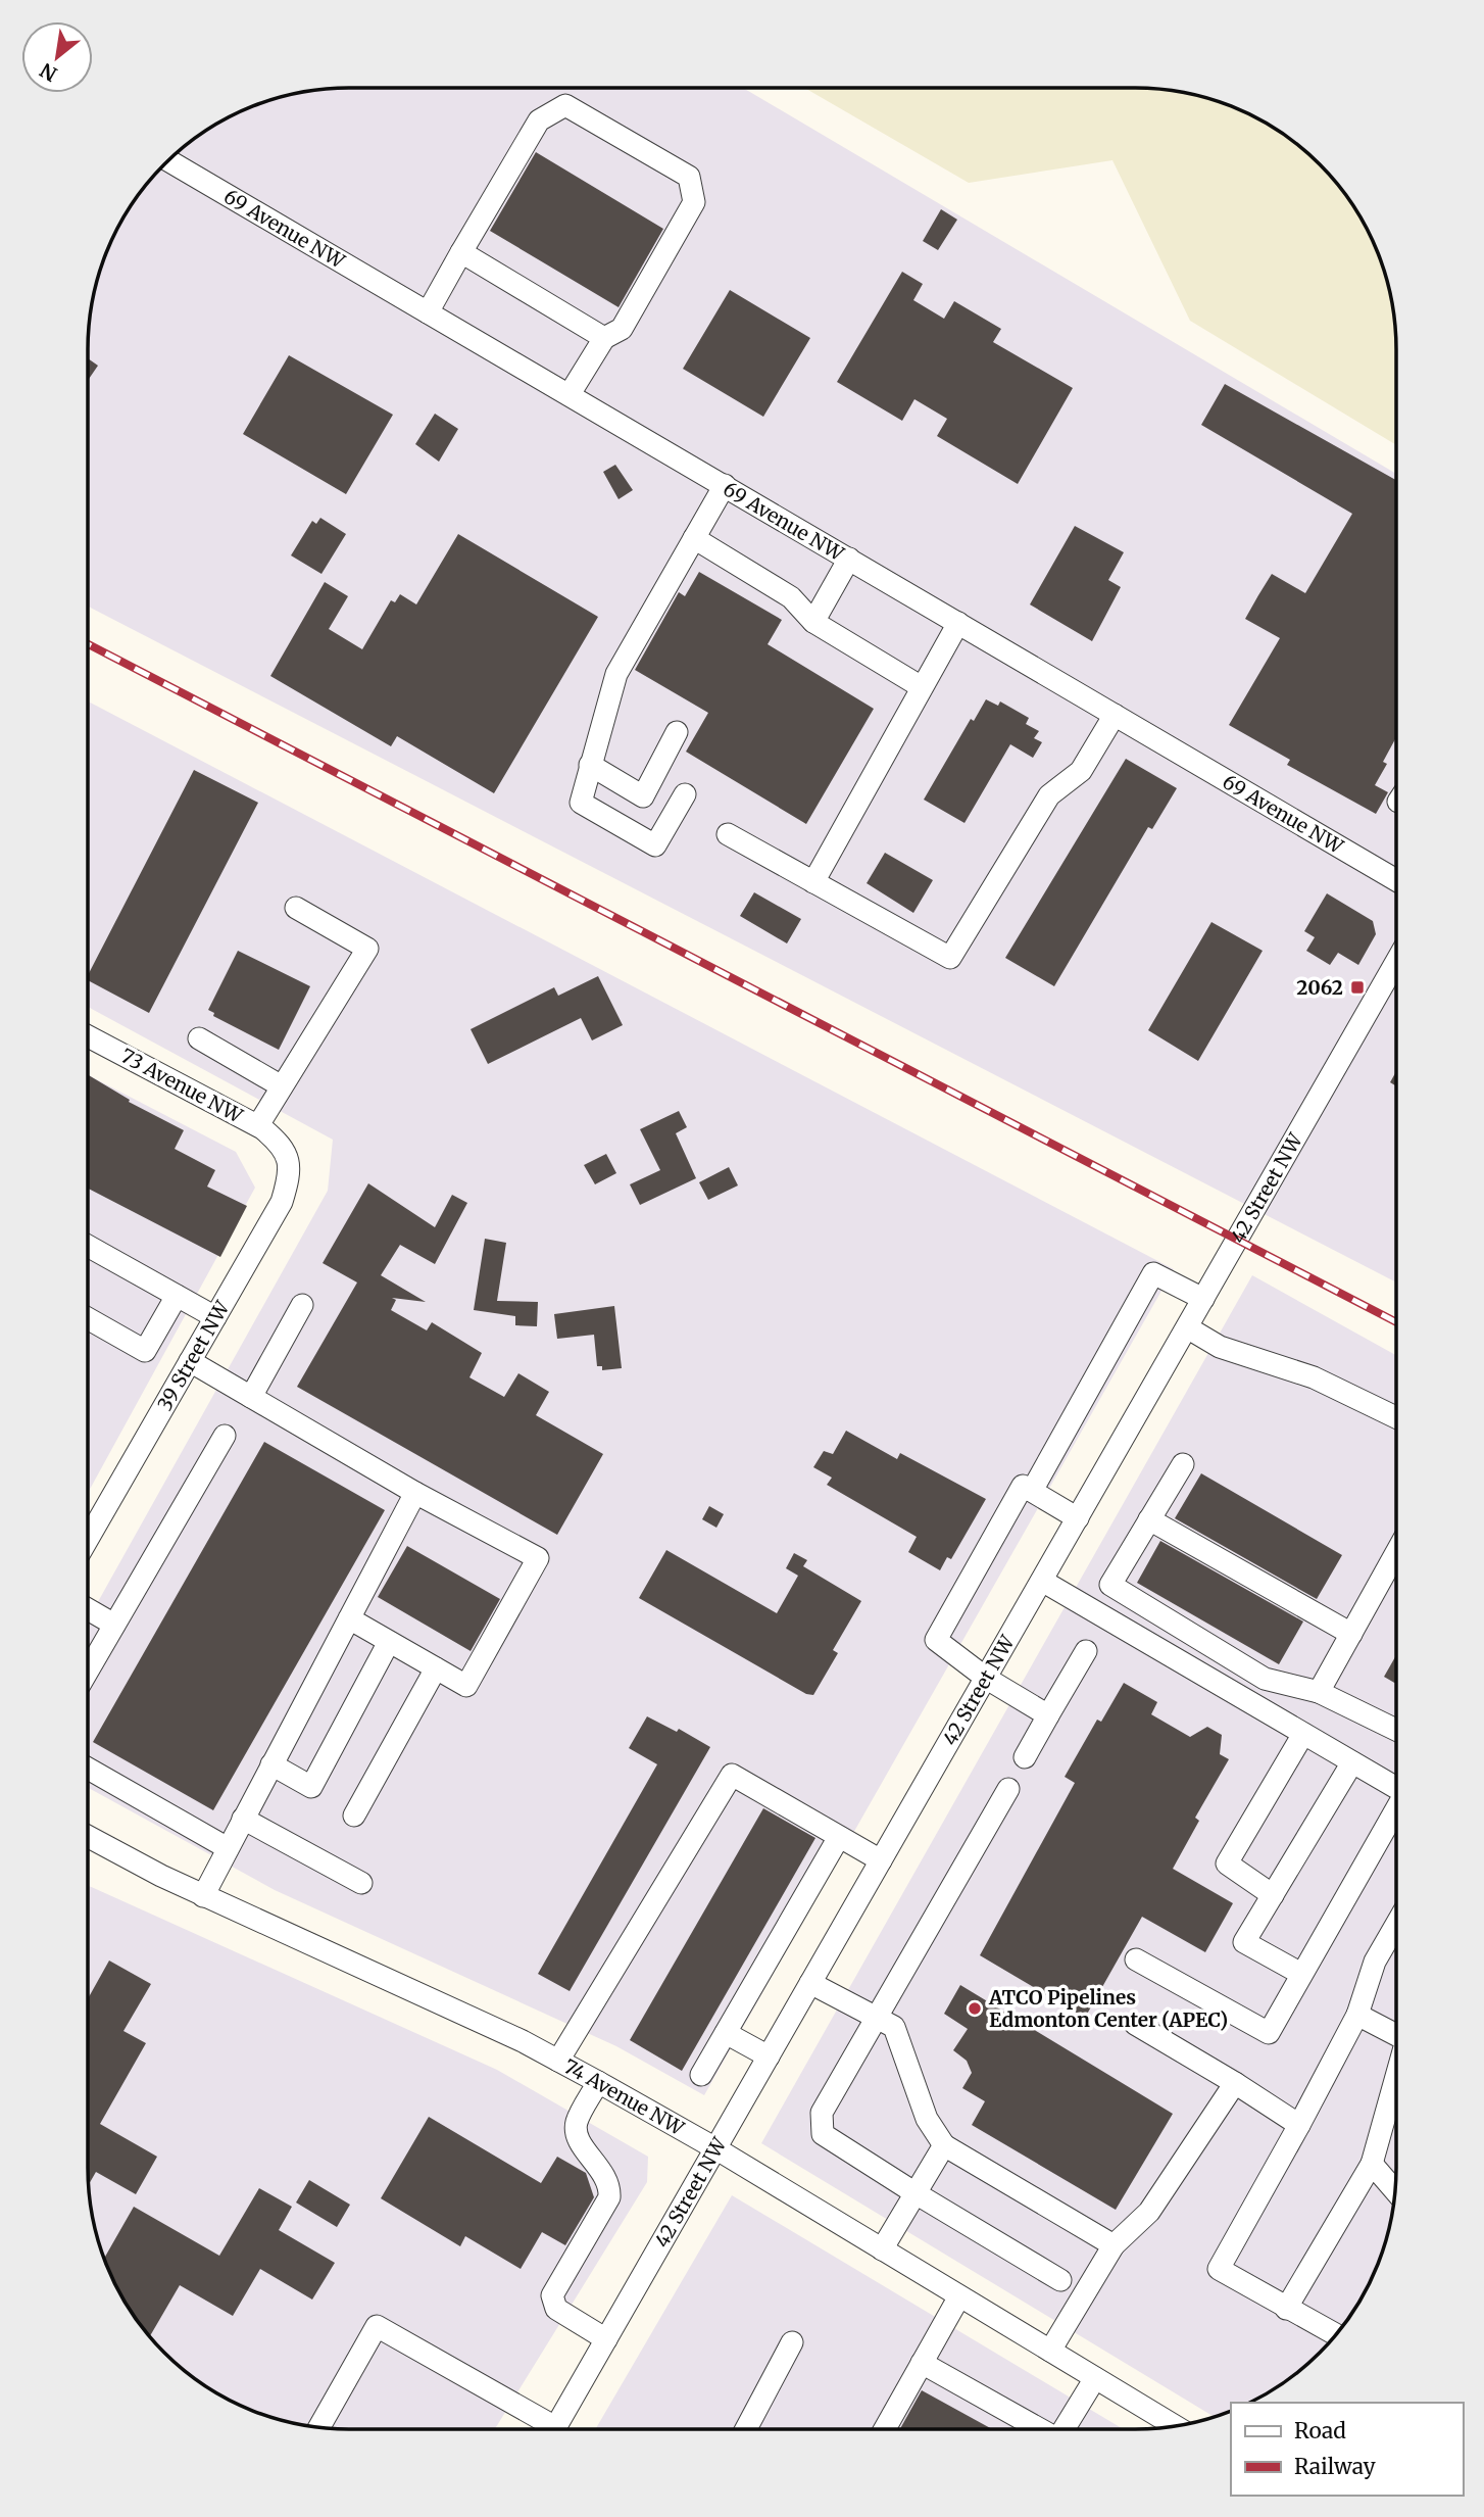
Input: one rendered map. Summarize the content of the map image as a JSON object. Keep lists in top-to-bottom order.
{
  "streets": {
    "street": [
      "69 Avenue NW",
      "73 Avenue NW",
      "42 Street NW",
      "39 Street NW",
      "74 Avenue NW"
    ]
  },
  "crossings": [
    ["73 Avenue NW", "39 Street NW"],
    ["42 Street NW", "74 Avenue NW"]
  ],
  "places": {
    "transit": ["2062"],
    "other": ["ATCO Pipelines Edmonton Center (APEC)"]
  },
  "legend": ["Road", "Railway"],
  "north": "bottom left"
}
